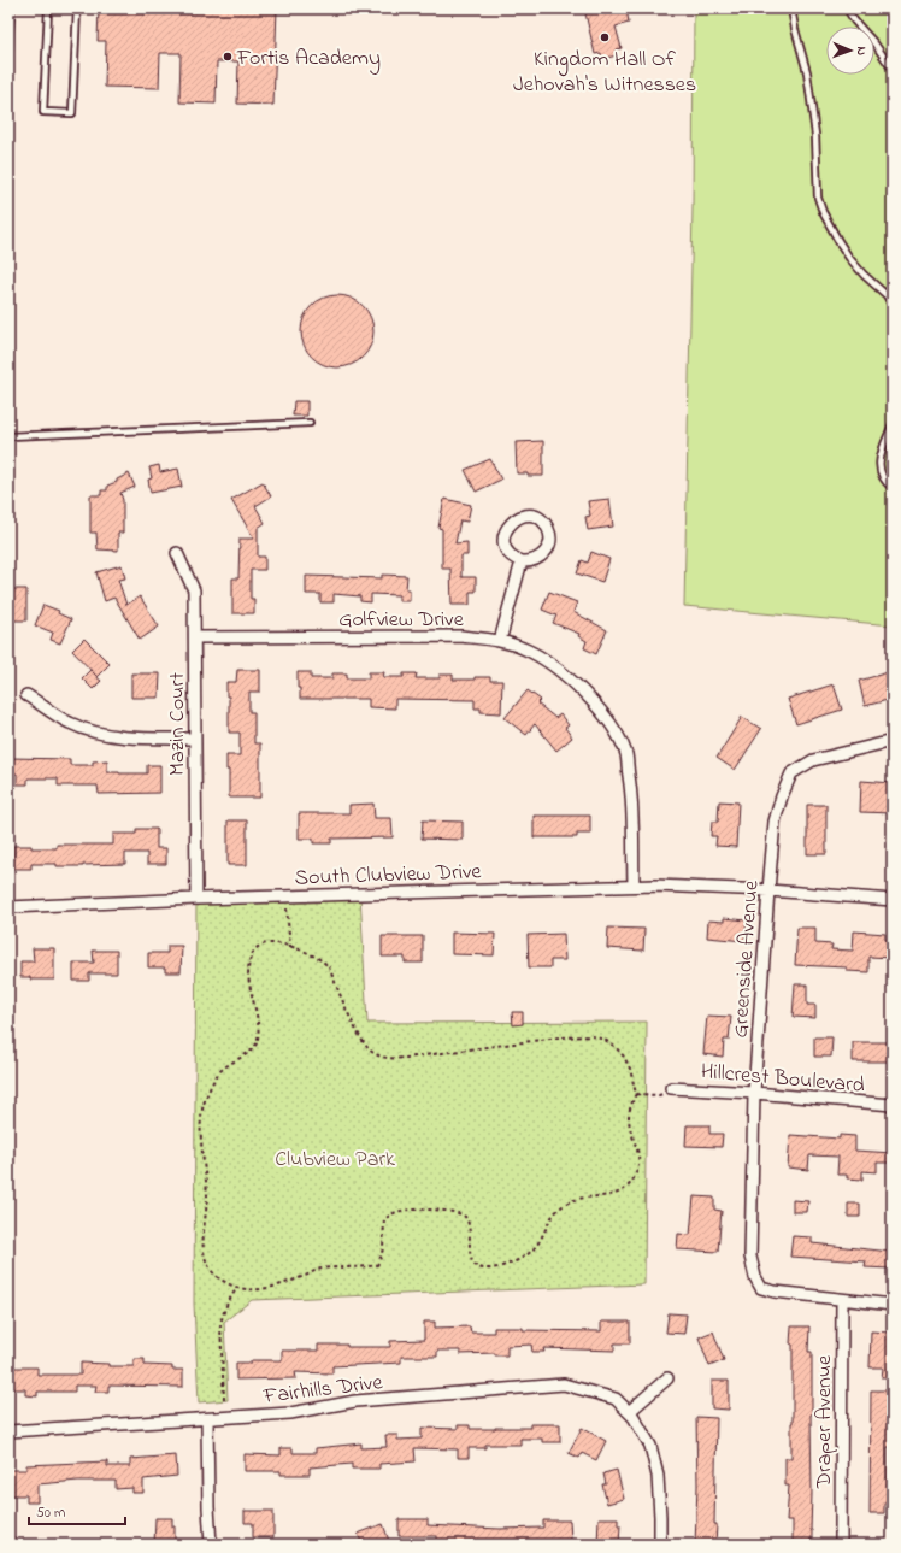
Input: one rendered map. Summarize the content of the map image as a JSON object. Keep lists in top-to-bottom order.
{
  "streets": {
    "street": [
      "Golfview Drive",
      "Mazin Court",
      "South Clubview Drive",
      "Greenside Avenue",
      "Hillcrest Boulevard",
      "Fairhills Drive",
      "Draper Avenue"
    ]
  },
  "crossings": [
    ["Golfview Drive", "Mazin Court"],
    ["Golfview Drive", "South Clubview Drive"],
    ["Mazin Court", "South Clubview Drive"],
    ["South Clubview Drive", "Greenside Avenue"],
    ["Greenside Avenue", "Hillcrest Boulevard"],
    ["Greenside Avenue", "Draper Avenue"]
  ],
  "parks": ["Clubview Park"],
  "places": ["Kingdom Hall Of Jehovah's Witnesses", "Fortis Academy"],
  "scale_bar": "50 m",
  "north": "right"
}
